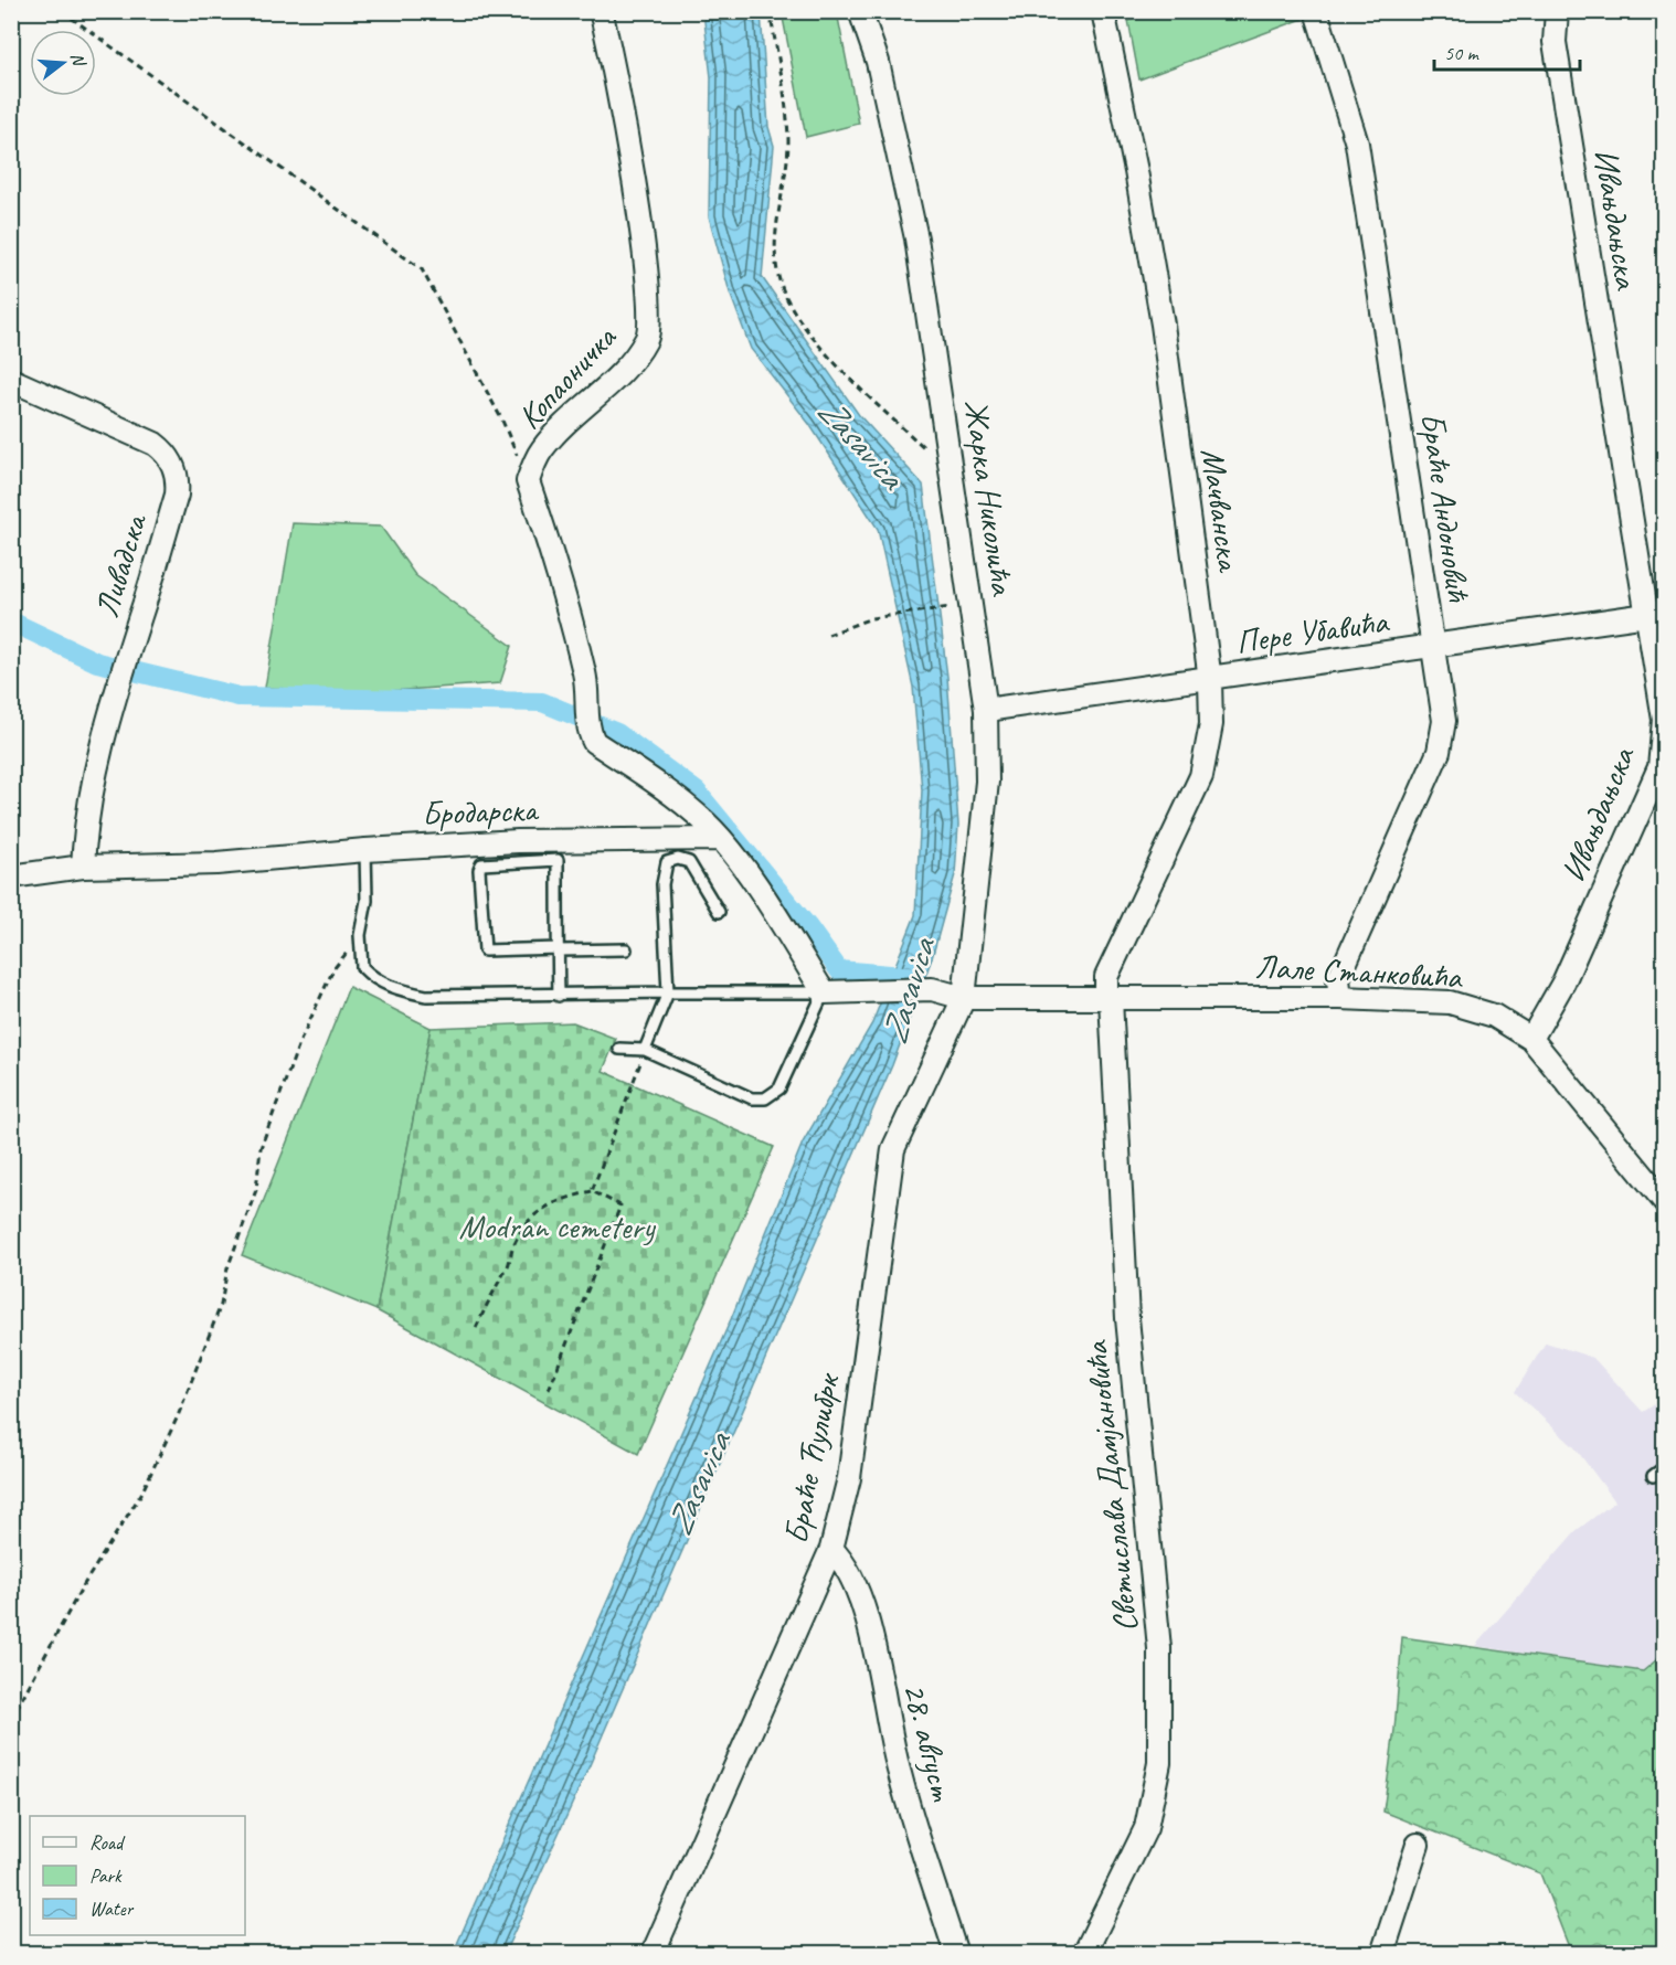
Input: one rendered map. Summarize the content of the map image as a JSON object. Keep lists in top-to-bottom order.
{
  "streets": {
    "street": [
      "Ивањдањска",
      "Копаоничка",
      "Жарка Николића",
      "Браће Андоновић",
      "Мачванска",
      "Ливадска",
      "Пере Убавића",
      "Бродарска",
      "Лале Станковића",
      "Браће Ћулибрк",
      "Светислава Дамјановића",
      "28. август"
    ]
  },
  "crossings": [
    ["Ивањдањска", "Пере Убавића"],
    ["Ивањдањска", "Лале Станковића"],
    ["Копаоничка", "Бродарска"],
    ["Жарка Николића", "Пере Убавића"],
    ["Жарка Николића", "Лале Станковића"],
    ["Жарка Николића", "Браће Ћулибрк"],
    ["Браће Андоновић", "Пере Убавића"],
    ["Браће Андоновић", "Лале Станковића"],
    ["Мачванска", "Пере Убавића"],
    ["Мачванска", "Лале Станковића"],
    ["Мачванска", "Светислава Дамјановића"],
    ["Ливадска", "Бродарска"],
    ["Лале Станковића", "Браће Ћулибрк"],
    ["Лале Станковића", "Светислава Дамјановића"],
    ["Браће Ћулибрк", "28. август"]
  ],
  "water": ["Zasavica"],
  "parks": ["Modran cemetery"],
  "legend": ["Road", "Park", "Water"],
  "scale_bar": "50 m",
  "north": "right"
}
